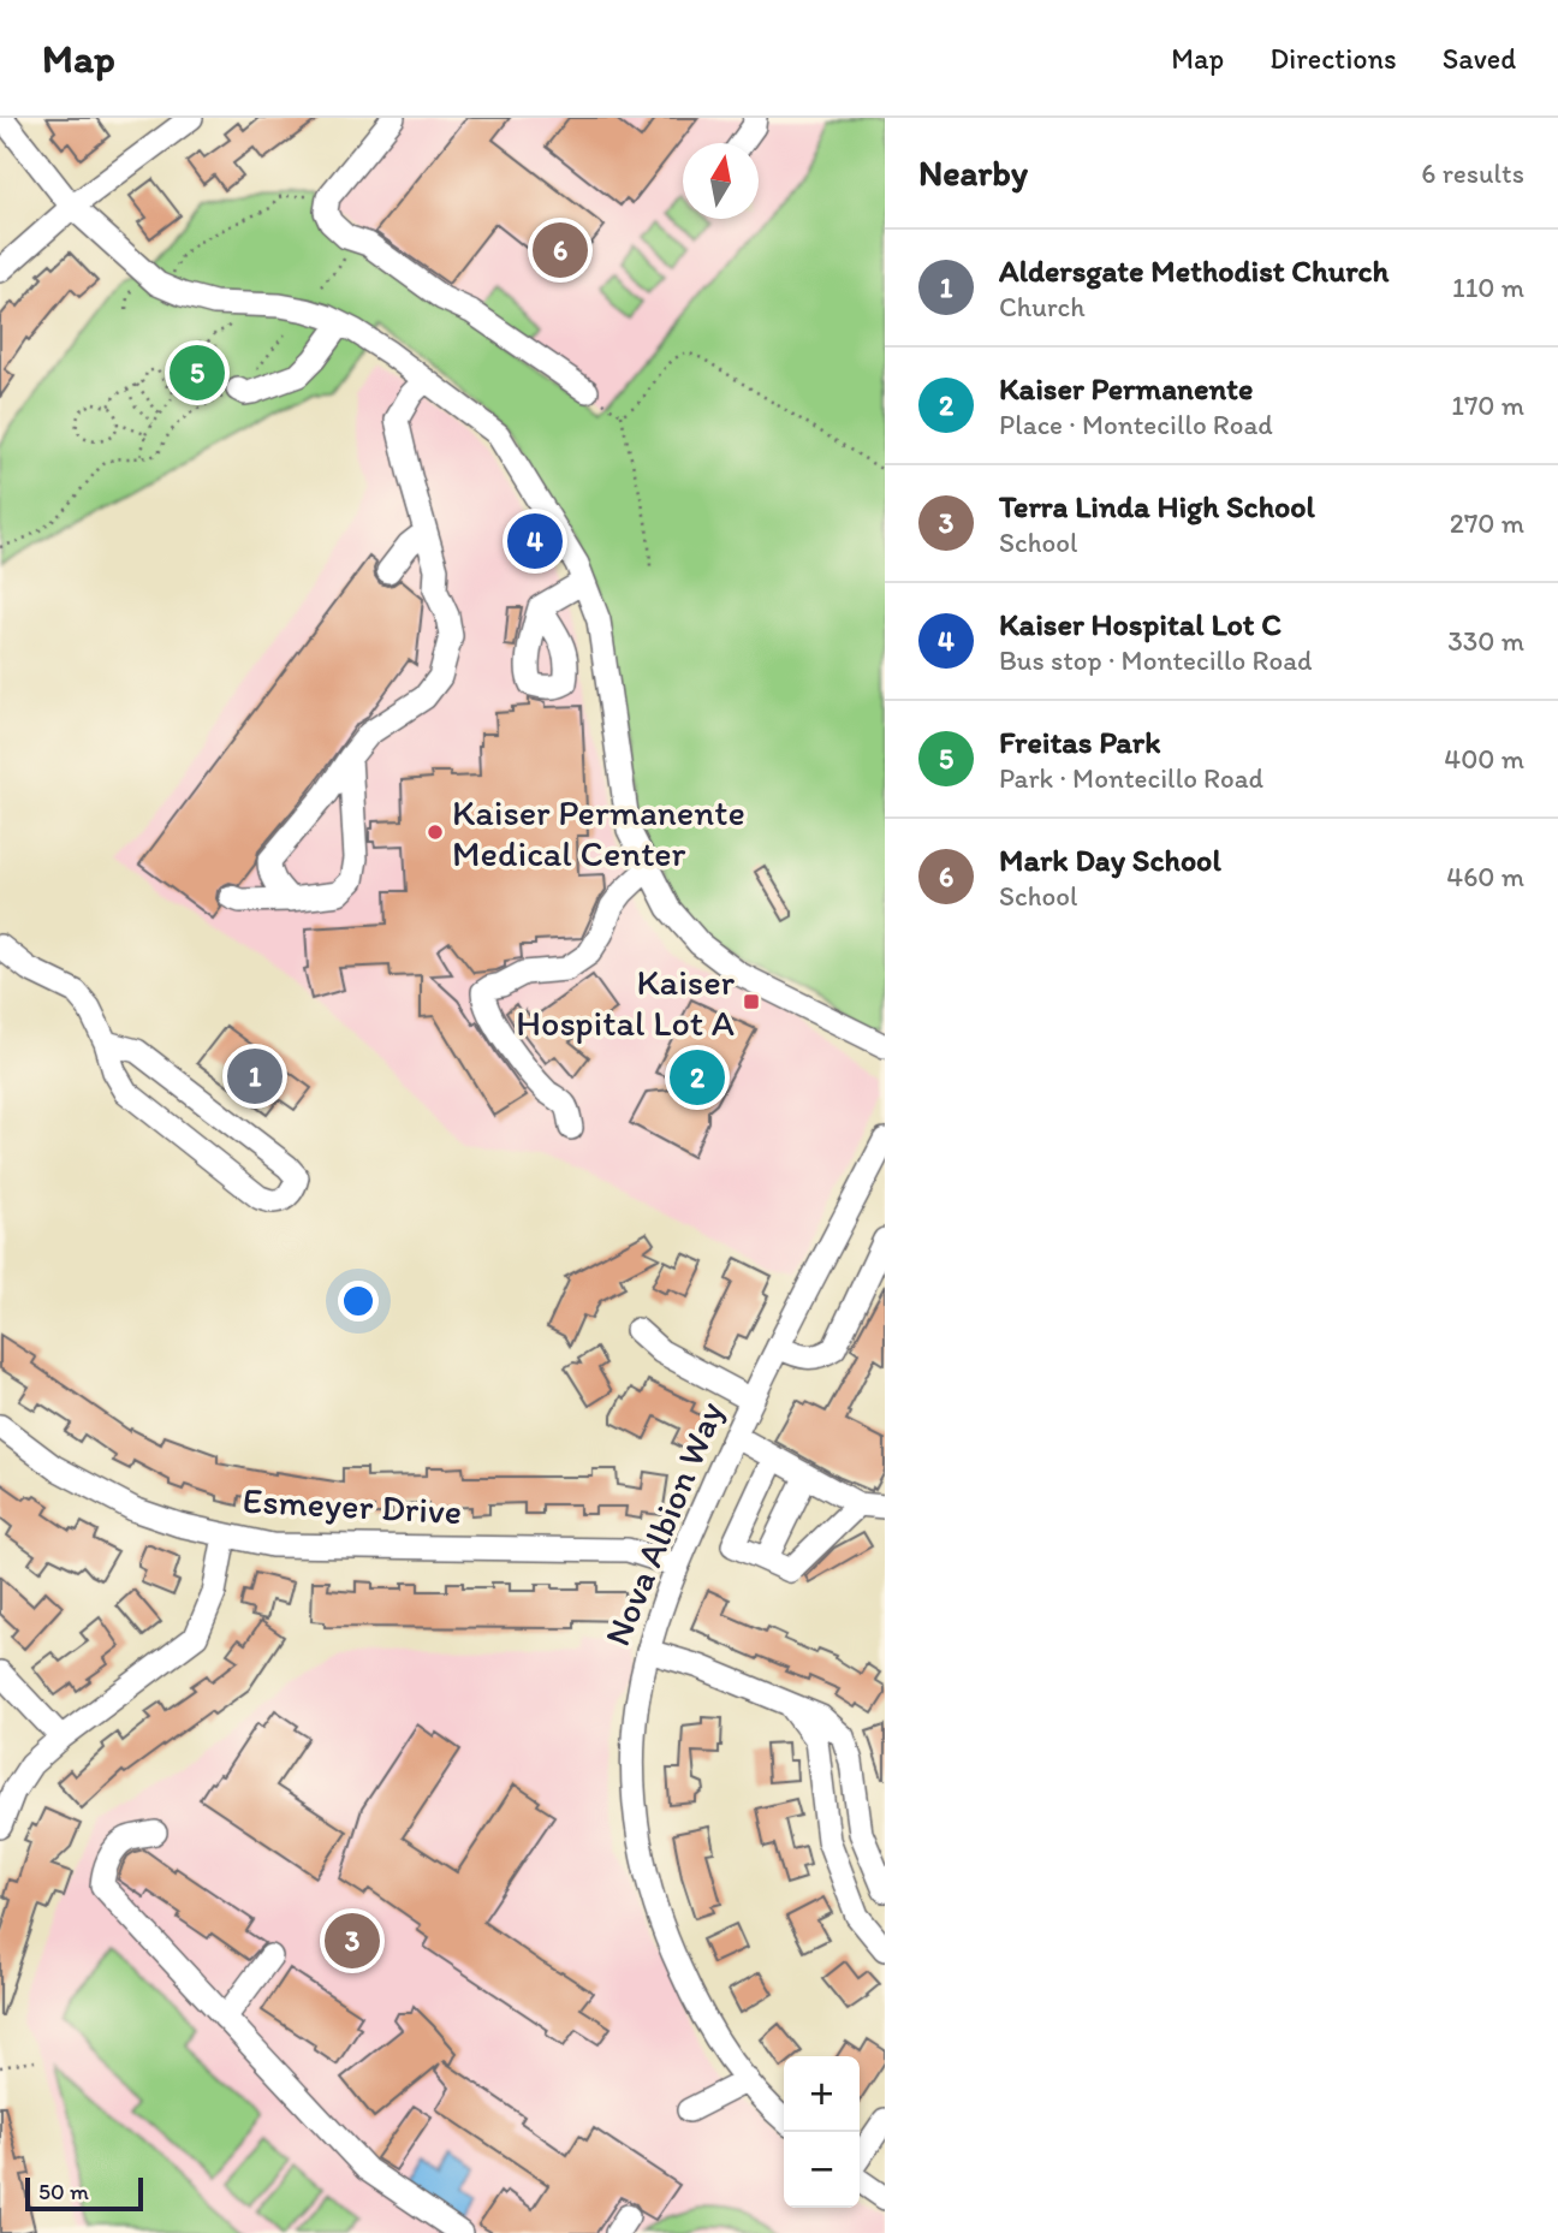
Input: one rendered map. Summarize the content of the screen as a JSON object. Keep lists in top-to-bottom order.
{
  "streets": {
    "street": ["Esmeyer Drive", "Nova Albion Way"]
  },
  "crossings": [
    ["Esmeyer Drive", "Nova Albion Way"]
  ],
  "places": {
    "other": ["Kaiser Permanente Medical Center"],
    "transit": ["Kaiser Hospital Lot A"]
  },
  "scale_bar": "50 m",
  "north": "top",
  "page": {
    "header": "Map",
    "nav": ["Map", "Directions", "Saved"],
    "heading": ["Nearby", "6 results"],
    "pins": [
      "6",
      "5",
      "4",
      "1",
      "2",
      "3"
    ],
    "list": [
      {
        "mark": "1",
        "name": "Aldersgate Methodist Church",
        "note": "Church",
        "value": "110 m"
      },
      {
        "mark": "2",
        "name": "Kaiser Permanente",
        "note": "Place · Montecillo Road",
        "value": "170 m"
      },
      {
        "mark": "3",
        "name": "Terra Linda High School",
        "note": "School",
        "value": "270 m"
      },
      {
        "mark": "4",
        "name": "Kaiser Hospital Lot C",
        "note": "Bus stop · Montecillo Road",
        "value": "330 m"
      },
      {
        "mark": "5",
        "name": "Freitas Park",
        "note": "Park · Montecillo Road",
        "value": "400 m"
      },
      {
        "mark": "6",
        "name": "Mark Day School",
        "note": "School",
        "value": "460 m"
      }
    ],
    "map_buttons": ["+", "−"],
    "scale": "50 m"
  }
}
